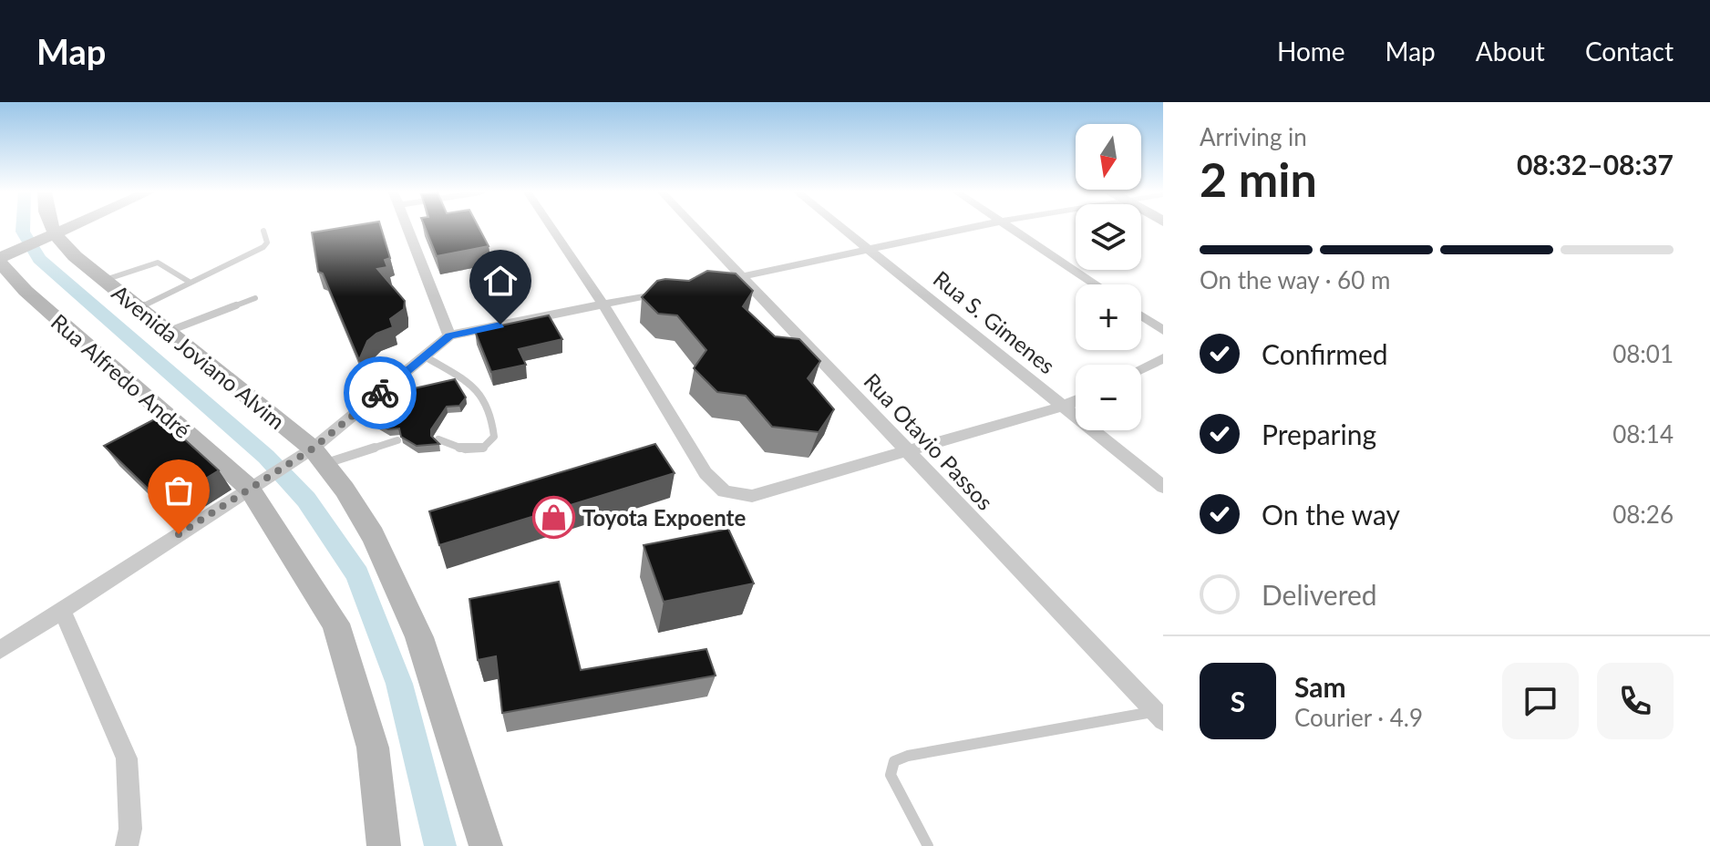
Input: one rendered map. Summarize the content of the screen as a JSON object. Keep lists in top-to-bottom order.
{
  "streets": {
    "main road": ["Avenida Joviano Alvim", "Rua Alfredo André"],
    "street": ["Rua S. Gimenes", "Rua Otavio Passos"]
  },
  "places": {
    "shop": ["Toyota Expoente"]
  },
  "north": "bottom",
  "page": {
    "header": "Map",
    "nav": [
      "Home",
      "Map",
      "About",
      "Contact"
    ],
    "heading": ["2 min", "Arriving in", "08:32–08:37"],
    "panel": ["Sam", "Courier · 4.9"],
    "map_buttons": ["+", "−"],
    "bar": "On the way · 60 m",
    "list": [
      ["Confirmed", "08:01"],
      ["Preparing", "08:14"],
      ["On the way", "08:26"],
      "Delivered"
    ],
    "round": "S"
  }
}
